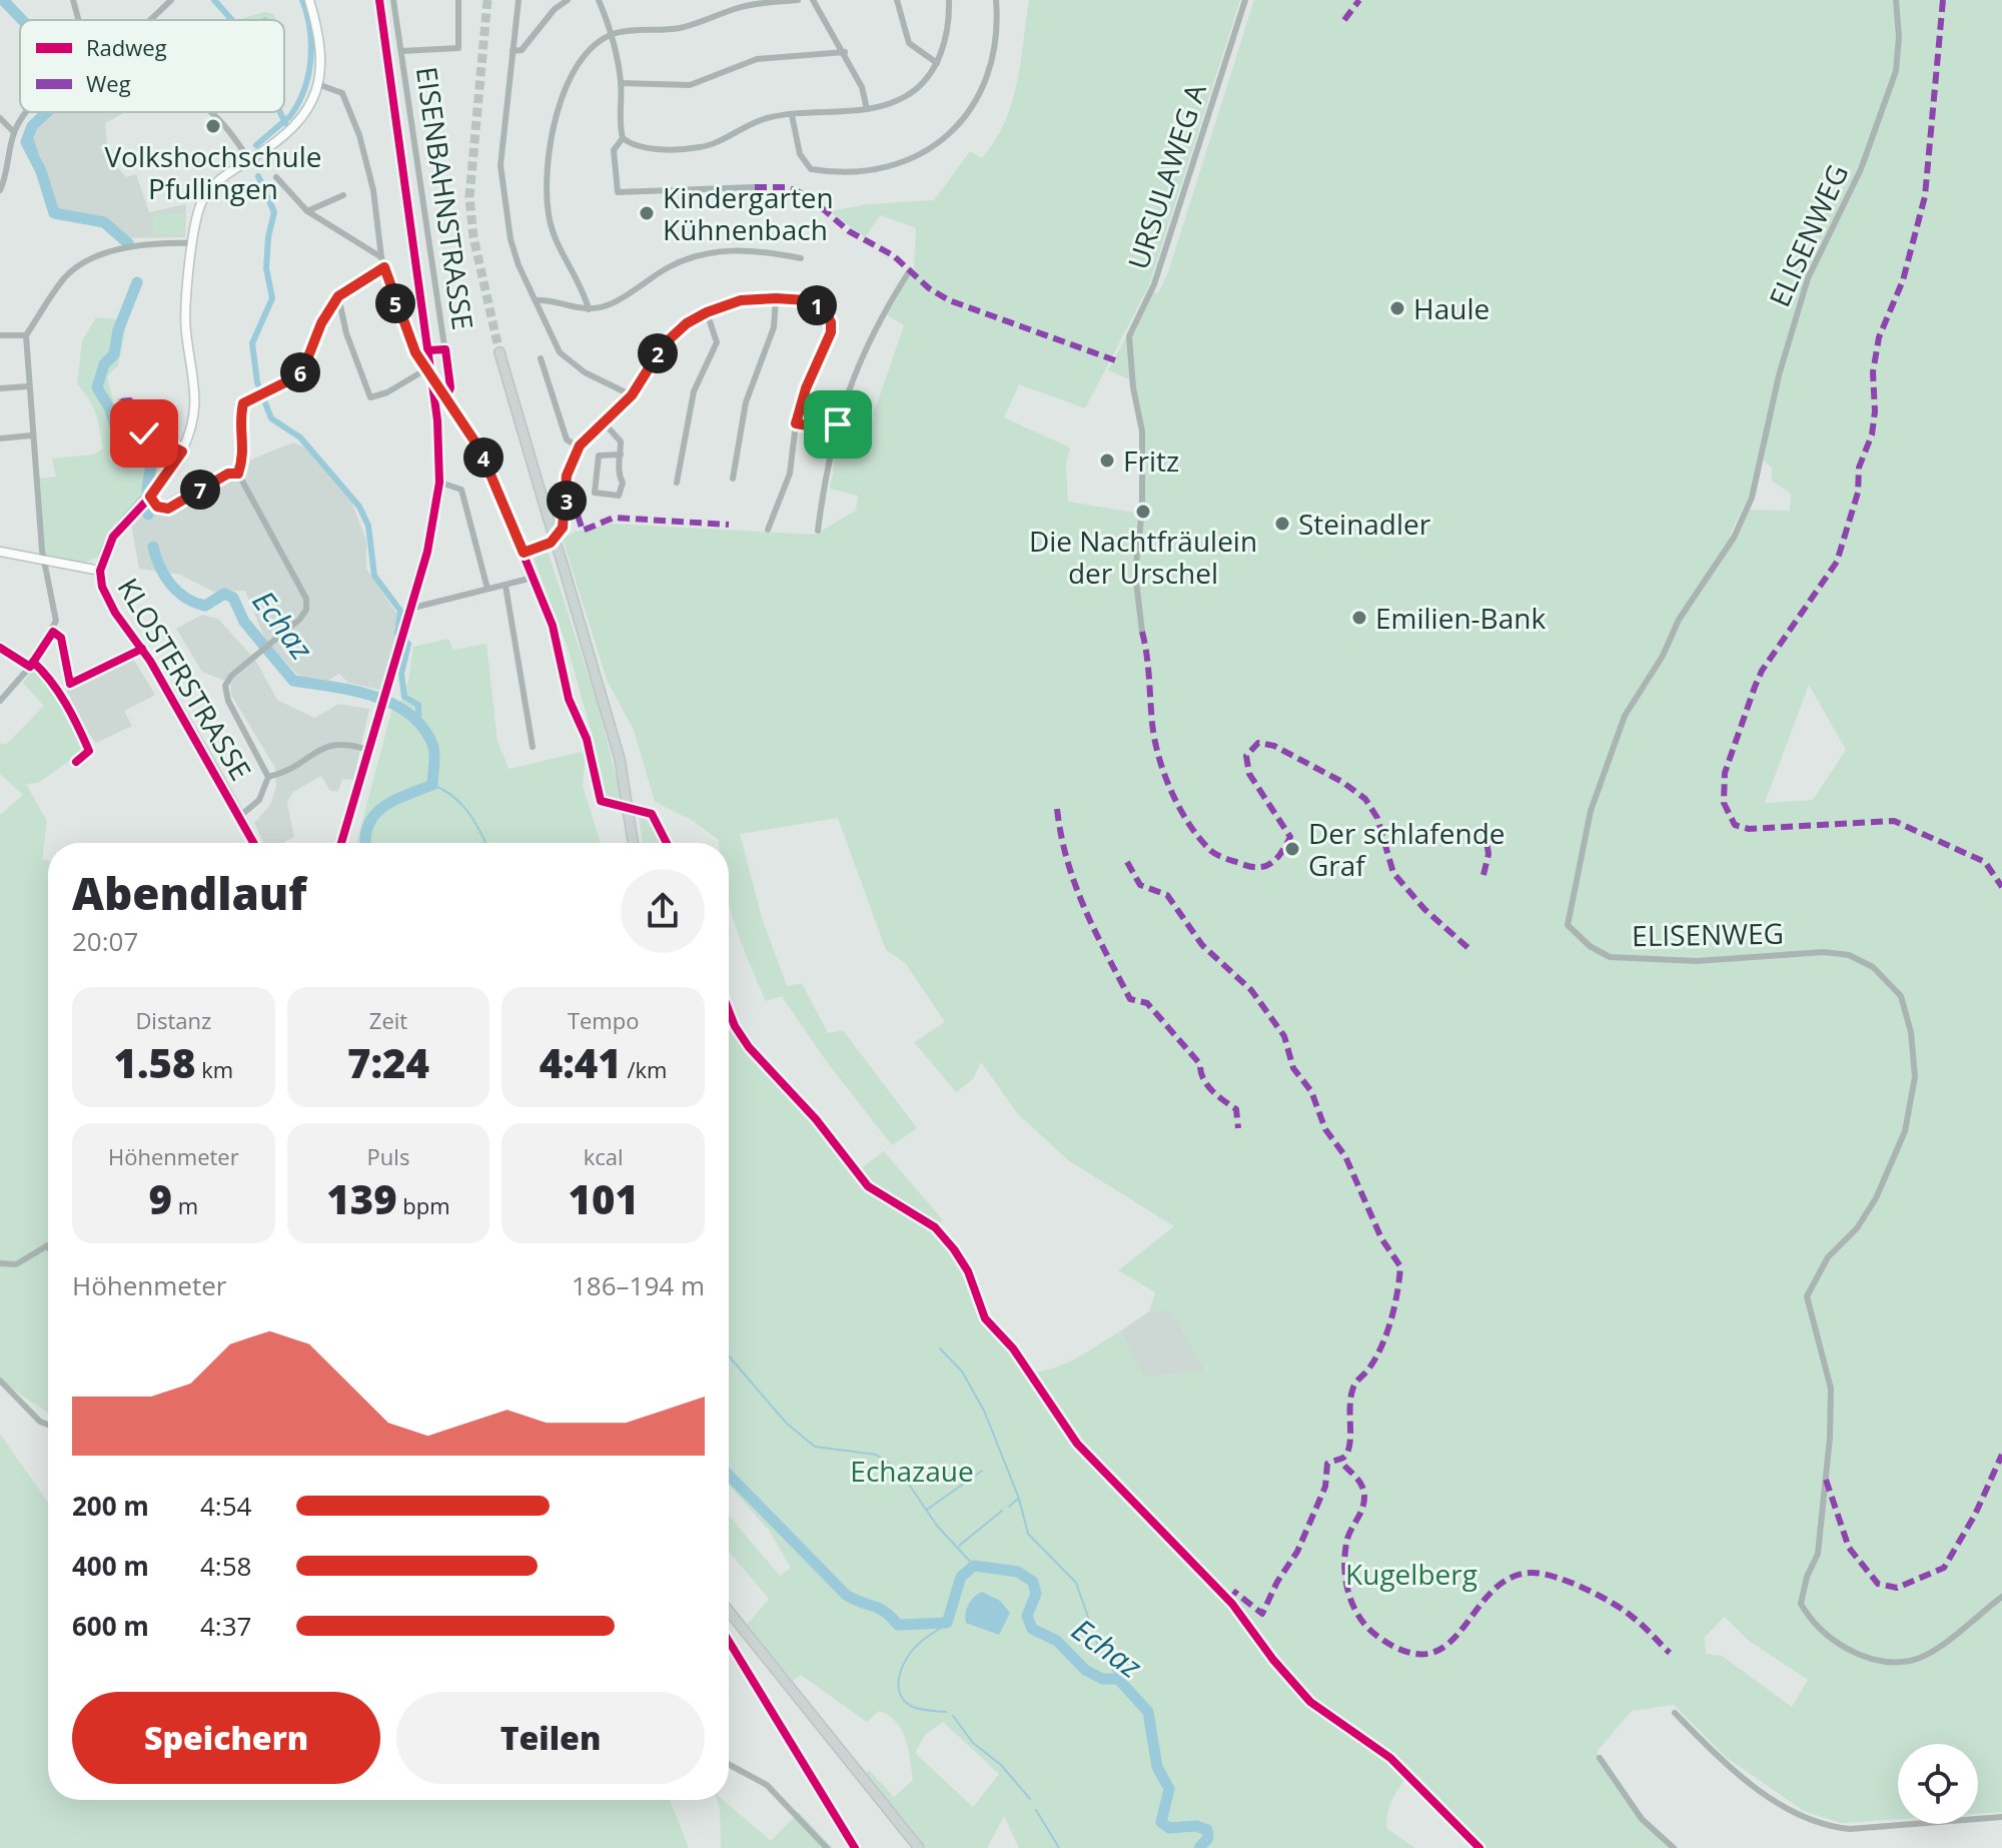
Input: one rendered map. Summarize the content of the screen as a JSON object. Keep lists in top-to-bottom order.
{
  "streets": {
    "main road": ["KLOSTERSTRASSE"],
    "street": ["URSULAWEG A", "EISENBAHNSTRASSE", "ELISENWEG"]
  },
  "water": ["Echaz"],
  "parks": ["Echazaue", "Kugelberg"],
  "places": [
    "Volkshochschule Pfullingen",
    "Kindergarten Kühnenbach",
    "Haule",
    "Fritz",
    "Die Nachtfräulein der Urschel",
    "Steinadler",
    "Emilien-Bank",
    "Der schlafende Graf"
  ],
  "legend": ["Radweg", "Weg"],
  "page": {
    "pins": [
      "5",
      "1",
      "2",
      "6",
      "4",
      "7",
      "3"
    ],
    "heading": ["Abendlauf", "20:07"],
    "stats": [
      ["Distanz", "1.58 km"],
      ["Zeit", "7:24"],
      ["Tempo", "4:41 /km"],
      ["Höhenmeter", "9 m"],
      ["Puls", "139 bpm"],
      ["kcal", "101"]
    ],
    "chart": ["Höhenmeter", "186–194 m"],
    "list": [
      {
        "name": "200 m",
        "note": "4:54"
      },
      {
        "name": "400 m",
        "note": "4:58"
      },
      {
        "name": "600 m",
        "note": "4:37"
      }
    ],
    "buttons": ["Speichern", "Teilen"]
  }
}
